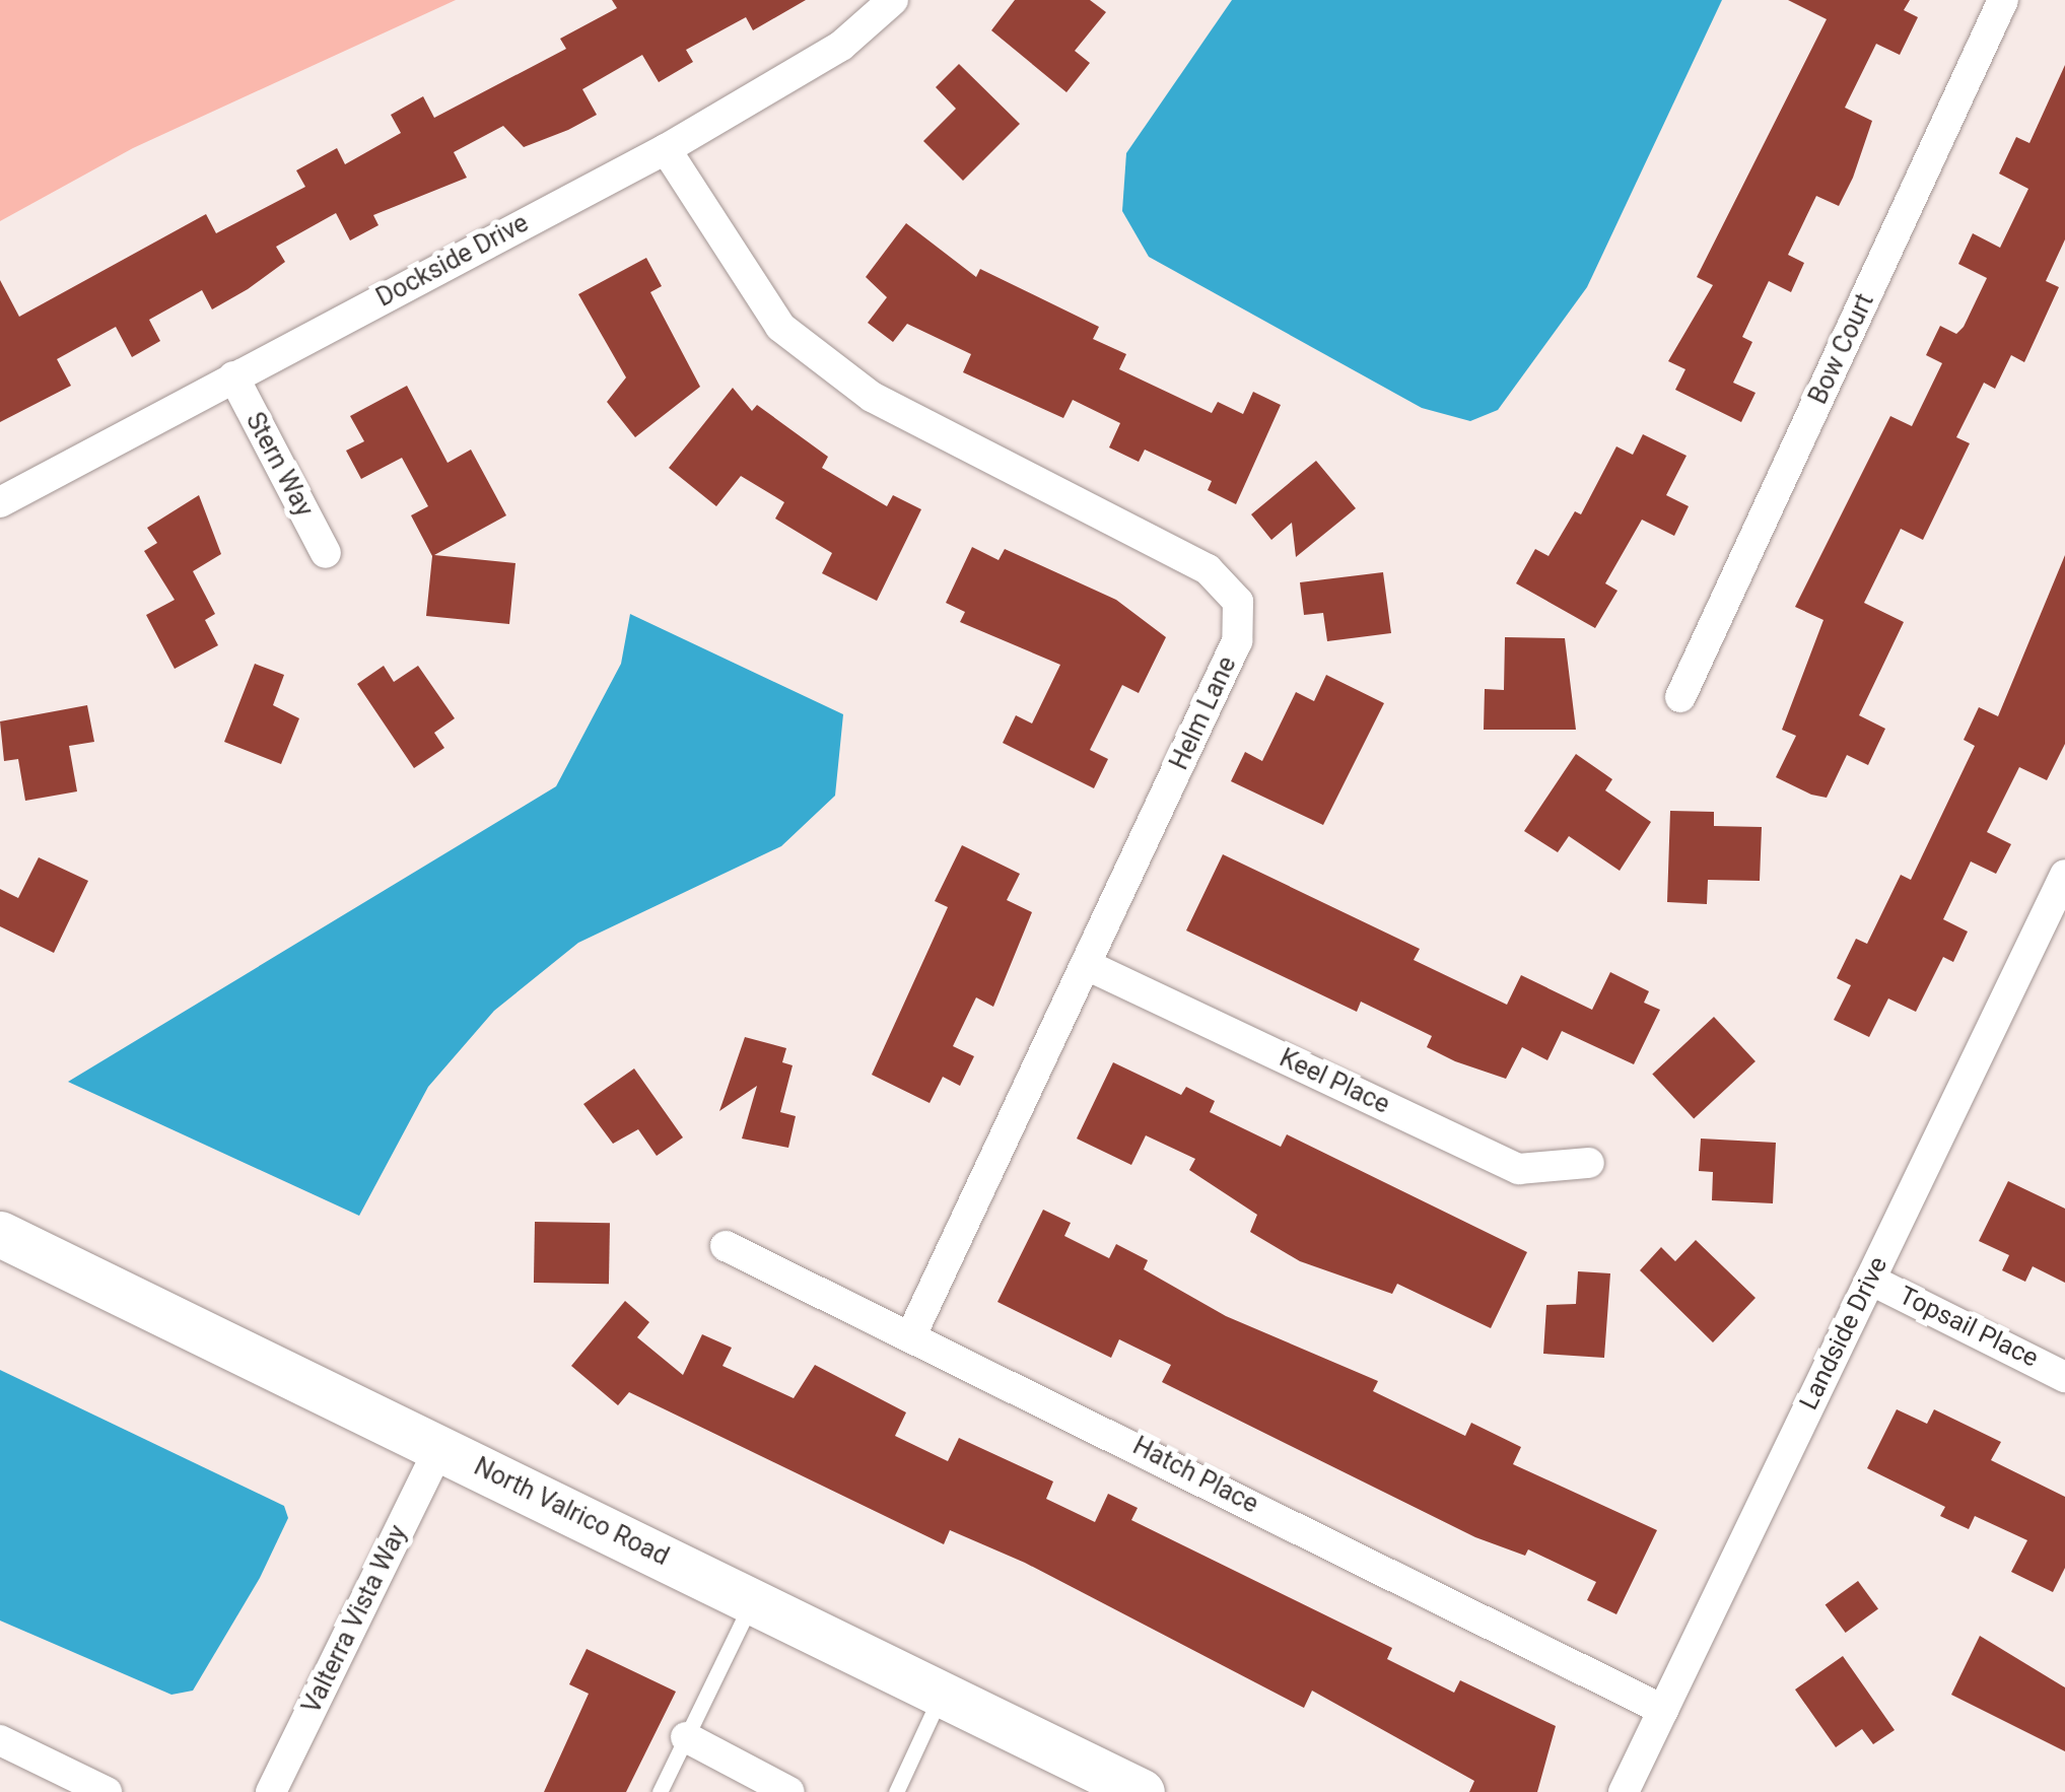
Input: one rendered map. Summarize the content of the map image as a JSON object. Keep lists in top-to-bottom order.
{
  "streets": {
    "street": [
      "Dockside Drive",
      "Bow Court",
      "Stern Way",
      "Helm Lane",
      "Keel Place",
      "Topsail Place",
      "Landside Drive",
      "Hatch Place",
      "North Valrico Road",
      "Valterra Vista Way"
    ]
  },
  "crossings": [
    ["Dockside Drive", "Stern Way"],
    ["Dockside Drive", "Helm Lane"],
    ["Helm Lane", "Keel Place"],
    ["Helm Lane", "Hatch Place"],
    ["Topsail Place", "Landside Drive"],
    ["Landside Drive", "Hatch Place"],
    ["North Valrico Road", "Valterra Vista Way"]
  ]
}
